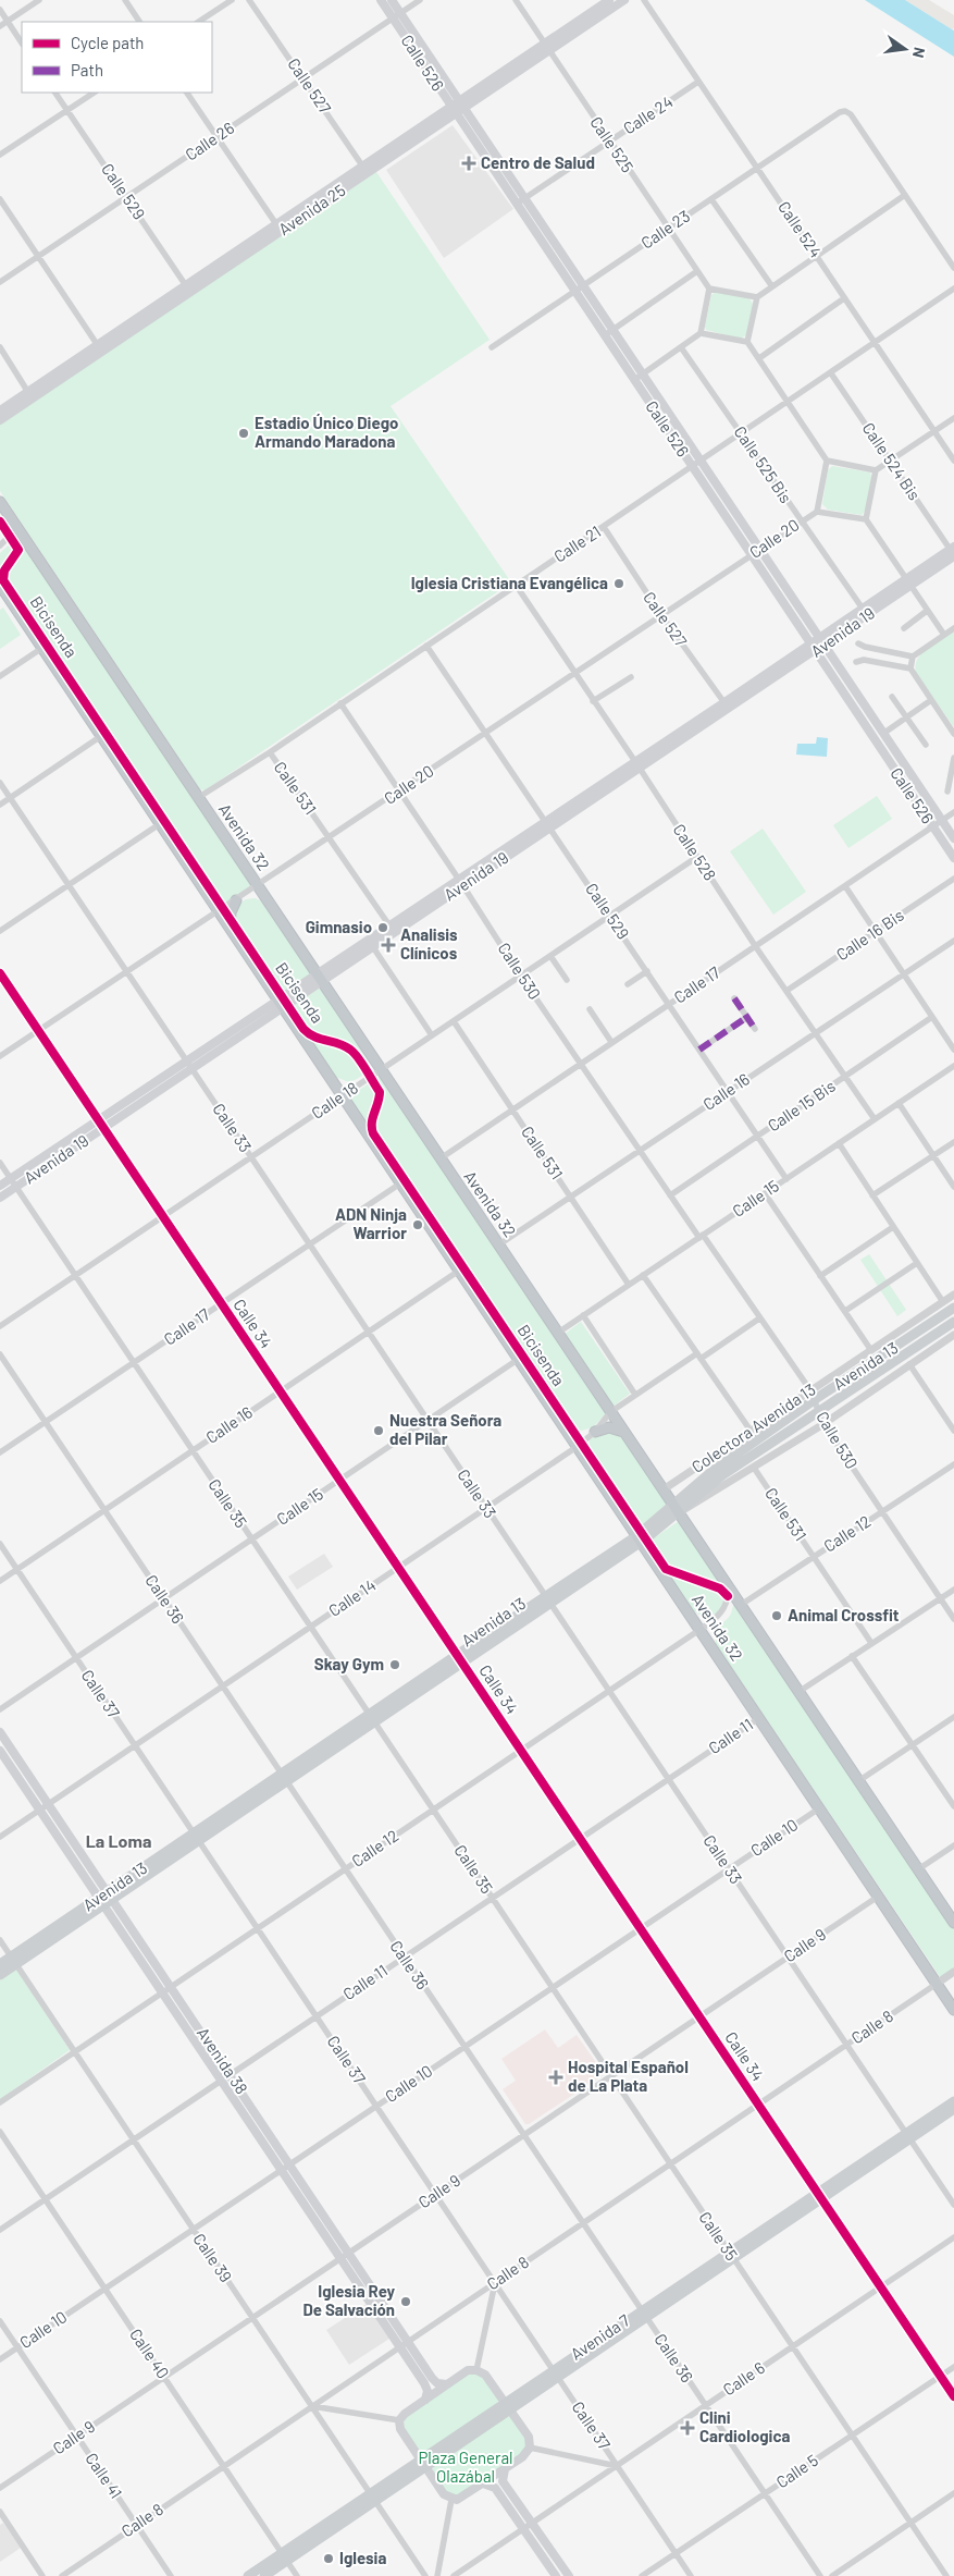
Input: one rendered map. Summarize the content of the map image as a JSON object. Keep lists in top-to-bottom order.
{
  "streets": {
    "highway": ["Avenida 32"],
    "main road": [
      "Calle 526",
      "Avenida 25",
      "Avenida 19",
      "Avenida 13",
      "Avenida 38",
      "Avenida 7"
    ],
    "street": [
      "Calle 527",
      "Calle 24",
      "Calle 26",
      "Calle 525",
      "Calle 529",
      "Calle 23",
      "Calle 524",
      "Calle 524 Bis",
      "Calle 525 Bis",
      "Calle 20",
      "Calle 21",
      "Calle 531",
      "Calle 528",
      "Calle 16 Bis",
      "Calle 530",
      "Calle 17",
      "Calle 16",
      "Calle 18",
      "Calle 15 Bis",
      "Calle 33",
      "Calle 15",
      "Calle 34",
      "Colectora Avenida 13",
      "Calle 35",
      "Calle 12",
      "Calle 14",
      "Calle 36",
      "Calle 37",
      "Calle 11",
      "Calle 10",
      "Calle 9",
      "Calle 8",
      "Calle 39",
      "Calle 40",
      "Calle 6",
      "Calle 5",
      "Calle 41"
    ],
    "cycle path": ["Bicisenda"]
  },
  "crossings": [
    ["Calle 526", "Calle 24"],
    ["Calle 526", "Calle 26"],
    ["Calle 526", "Avenida 25"],
    ["Calle 526", "Calle 23"],
    ["Calle 526", "Calle 20"],
    ["Calle 526", "Calle 21"],
    ["Calle 526", "Avenida 19"],
    ["Calle 526", "Calle 17"],
    ["Calle 527", "Calle 26"],
    ["Calle 527", "Avenida 25"],
    ["Calle 527", "Calle 20"],
    ["Calle 527", "Calle 21"],
    ["Calle 527", "Avenida 19"],
    ["Calle 24", "Calle 525"],
    ["Calle 24", "Calle 524"],
    ["Calle 26", "Calle 529"],
    ["Calle 525", "Avenida 25"],
    ["Calle 525", "Calle 23"],
    ["Calle 529", "Avenida 25"],
    ["Calle 529", "Calle 20"],
    ["Calle 529", "Calle 21"],
    ["Calle 529", "Avenida 19"],
    ["Calle 529", "Calle 17"],
    ["Calle 529", "Calle 16"],
    ["Calle 529", "Calle 18"],
    ["Calle 529", "Calle 15 Bis"],
    ["Calle 529", "Calle 15"],
    ["Calle 23", "Calle 524"],
    ["Calle 524", "Calle 21"],
    ["Calle 524 Bis", "Calle 21"],
    ["Calle 524 Bis", "Avenida 19"],
    ["Calle 525 Bis", "Calle 20"],
    ["Calle 525 Bis", "Calle 21"],
    ["Calle 525 Bis", "Avenida 19"],
    ["Calle 20", "Calle 531"],
    ["Calle 20", "Avenida 32"],
    ["Calle 20", "Calle 528"],
    ["Calle 20", "Calle 530"],
    ["Calle 20", "Calle 33"],
    ["Calle 20", "Calle 34"],
    ["Calle 21", "Calle 531"],
    ["Calle 21", "Avenida 32"],
    ["Calle 21", "Calle 528"],
    ["Calle 21", "Calle 530"],
    ["Avenida 19", "Calle 531"],
    ["Avenida 19", "Avenida 32"],
    ["Avenida 19", "Calle 528"],
    ["Avenida 19", "Calle 530"],
    ["Avenida 19", "Calle 33"],
    ["Avenida 19", "Calle 34"],
    ["Avenida 19", "Calle 35"],
    ["Calle 531", "Calle 17"],
    ["Calle 531", "Calle 16"],
    ["Calle 531", "Calle 18"],
    ["Calle 531", "Calle 15"],
    ["Calle 531", "Colectora Avenida 13"],
    ["Calle 531", "Calle 12"],
    ["Avenida 32", "Calle 17"],
    ["Avenida 32", "Calle 16"],
    ["Avenida 32", "Calle 18"],
    ["Avenida 32", "Calle 15"],
    ["Avenida 32", "Avenida 13"],
    ["Avenida 32", "Colectora Avenida 13"],
    ["Avenida 32", "Calle 12"],
    ["Avenida 32", "Calle 14"],
    ["Avenida 32", "Calle 11"],
    ["Avenida 32", "Calle 10"],
    ["Avenida 32", "Calle 9"],
    ["Avenida 32", "Calle 8"],
    ["Calle 528", "Calle 16 Bis"],
    ["Calle 528", "Calle 17"],
    ["Calle 528", "Calle 16"],
    ["Calle 528", "Calle 18"],
    ["Calle 528", "Calle 15 Bis"],
    ["Calle 528", "Calle 15"],
    ["Calle 530", "Calle 17"],
    ["Calle 530", "Calle 16"],
    ["Calle 530", "Calle 18"],
    ["Calle 530", "Calle 15 Bis"],
    ["Calle 530", "Calle 15"],
    ["Calle 530", "Avenida 13"],
    ["Calle 530", "Colectora Avenida 13"],
    ["Calle 530", "Calle 12"],
    ["Calle 530", "Calle 14"],
    ["Calle 17", "Calle 33"],
    ["Calle 17", "Calle 34"],
    ["Calle 17", "Calle 35"],
    ["Calle 17", "Calle 36"],
    ["Calle 16", "Calle 33"],
    ["Calle 16", "Calle 34"],
    ["Calle 16", "Calle 35"],
    ["Calle 16", "Calle 36"],
    ["Calle 16", "Calle 37"],
    ["Calle 18", "Calle 33"],
    ["Calle 18", "Calle 34"],
    ["Calle 18", "Calle 35"],
    ["Calle 33", "Calle 15"],
    ["Calle 33", "Avenida 13"],
    ["Calle 33", "Calle 12"],
    ["Calle 33", "Calle 14"],
    ["Calle 33", "Calle 11"],
    ["Calle 33", "Calle 10"],
    ["Calle 33", "Calle 9"],
    ["Calle 33", "Calle 8"],
    ["Calle 33", "Avenida 7"],
    ["Calle 15", "Calle 34"],
    ["Calle 15", "Calle 35"],
    ["Calle 15", "Calle 36"],
    ["Calle 15", "Calle 37"],
    ["Calle 34", "Avenida 13"],
    ["Calle 34", "Calle 12"],
    ["Calle 34", "Calle 14"],
    ["Calle 34", "Calle 11"],
    ["Calle 34", "Calle 10"],
    ["Calle 34", "Calle 9"],
    ["Calle 34", "Calle 8"],
    ["Calle 34", "Avenida 7"],
    ["Calle 34", "Calle 6"],
    ["Calle 34", "Calle 5"],
    ["Avenida 13", "Colectora Avenida 13"],
    ["Avenida 13", "Calle 35"],
    ["Avenida 13", "Calle 36"],
    ["Avenida 13", "Calle 37"],
    ["Avenida 13", "Avenida 38"],
    ["Avenida 13", "Calle 39"],
    ["Calle 35", "Calle 12"],
    ["Calle 35", "Calle 14"],
    ["Calle 35", "Calle 11"],
    ["Calle 35", "Calle 10"],
    ["Calle 35", "Calle 9"],
    ["Calle 35", "Calle 8"],
    ["Calle 35", "Avenida 7"],
    ["Calle 35", "Calle 6"],
    ["Calle 35", "Calle 5"],
    ["Calle 12", "Calle 36"],
    ["Calle 12", "Calle 37"],
    ["Calle 12", "Avenida 38"],
    ["Calle 12", "Calle 39"],
    ["Calle 14", "Calle 36"],
    ["Calle 14", "Calle 37"],
    ["Calle 14", "Avenida 38"],
    ["Calle 36", "Calle 11"],
    ["Calle 36", "Calle 10"],
    ["Calle 36", "Calle 9"],
    ["Calle 36", "Calle 8"],
    ["Calle 36", "Avenida 7"],
    ["Calle 36", "Calle 6"],
    ["Calle 36", "Calle 5"],
    ["Calle 37", "Calle 11"],
    ["Calle 37", "Calle 10"],
    ["Calle 37", "Calle 9"],
    ["Calle 37", "Calle 8"],
    ["Calle 37", "Avenida 7"],
    ["Calle 37", "Calle 6"],
    ["Calle 37", "Calle 5"],
    ["Calle 11", "Avenida 38"],
    ["Calle 11", "Calle 39"],
    ["Calle 11", "Calle 40"],
    ["Calle 10", "Avenida 38"],
    ["Calle 10", "Calle 39"],
    ["Calle 10", "Calle 40"],
    ["Calle 10", "Calle 41"],
    ["Calle 9", "Avenida 38"],
    ["Calle 9", "Calle 39"],
    ["Calle 9", "Calle 40"],
    ["Calle 9", "Calle 41"],
    ["Calle 8", "Avenida 38"],
    ["Calle 8", "Calle 39"],
    ["Calle 8", "Calle 40"],
    ["Calle 8", "Calle 41"],
    ["Calle 39", "Avenida 7"],
    ["Avenida 7", "Calle 40"]
  ],
  "districts": ["La Loma"],
  "parks": ["Plaza General Olazábal"],
  "places": {
    "health": [
      "Centro de Salud",
      "Analisis Clínicos",
      "Hospital Español de La Plata",
      "Clini Cardiologica"
    ],
    "other": [
      "Estadio Único Diego Armando Maradona",
      "Iglesia Cristiana Evangélica",
      "Gimnasio",
      "ADN Ninja Warrior",
      "Nuestra Señora del Pilar",
      "Animal Crossfit",
      "Skay Gym",
      "Iglesia Rey De Salvación",
      "Iglesia"
    ]
  },
  "legend": ["Cycle path", "Path"],
  "north": "right"
}
